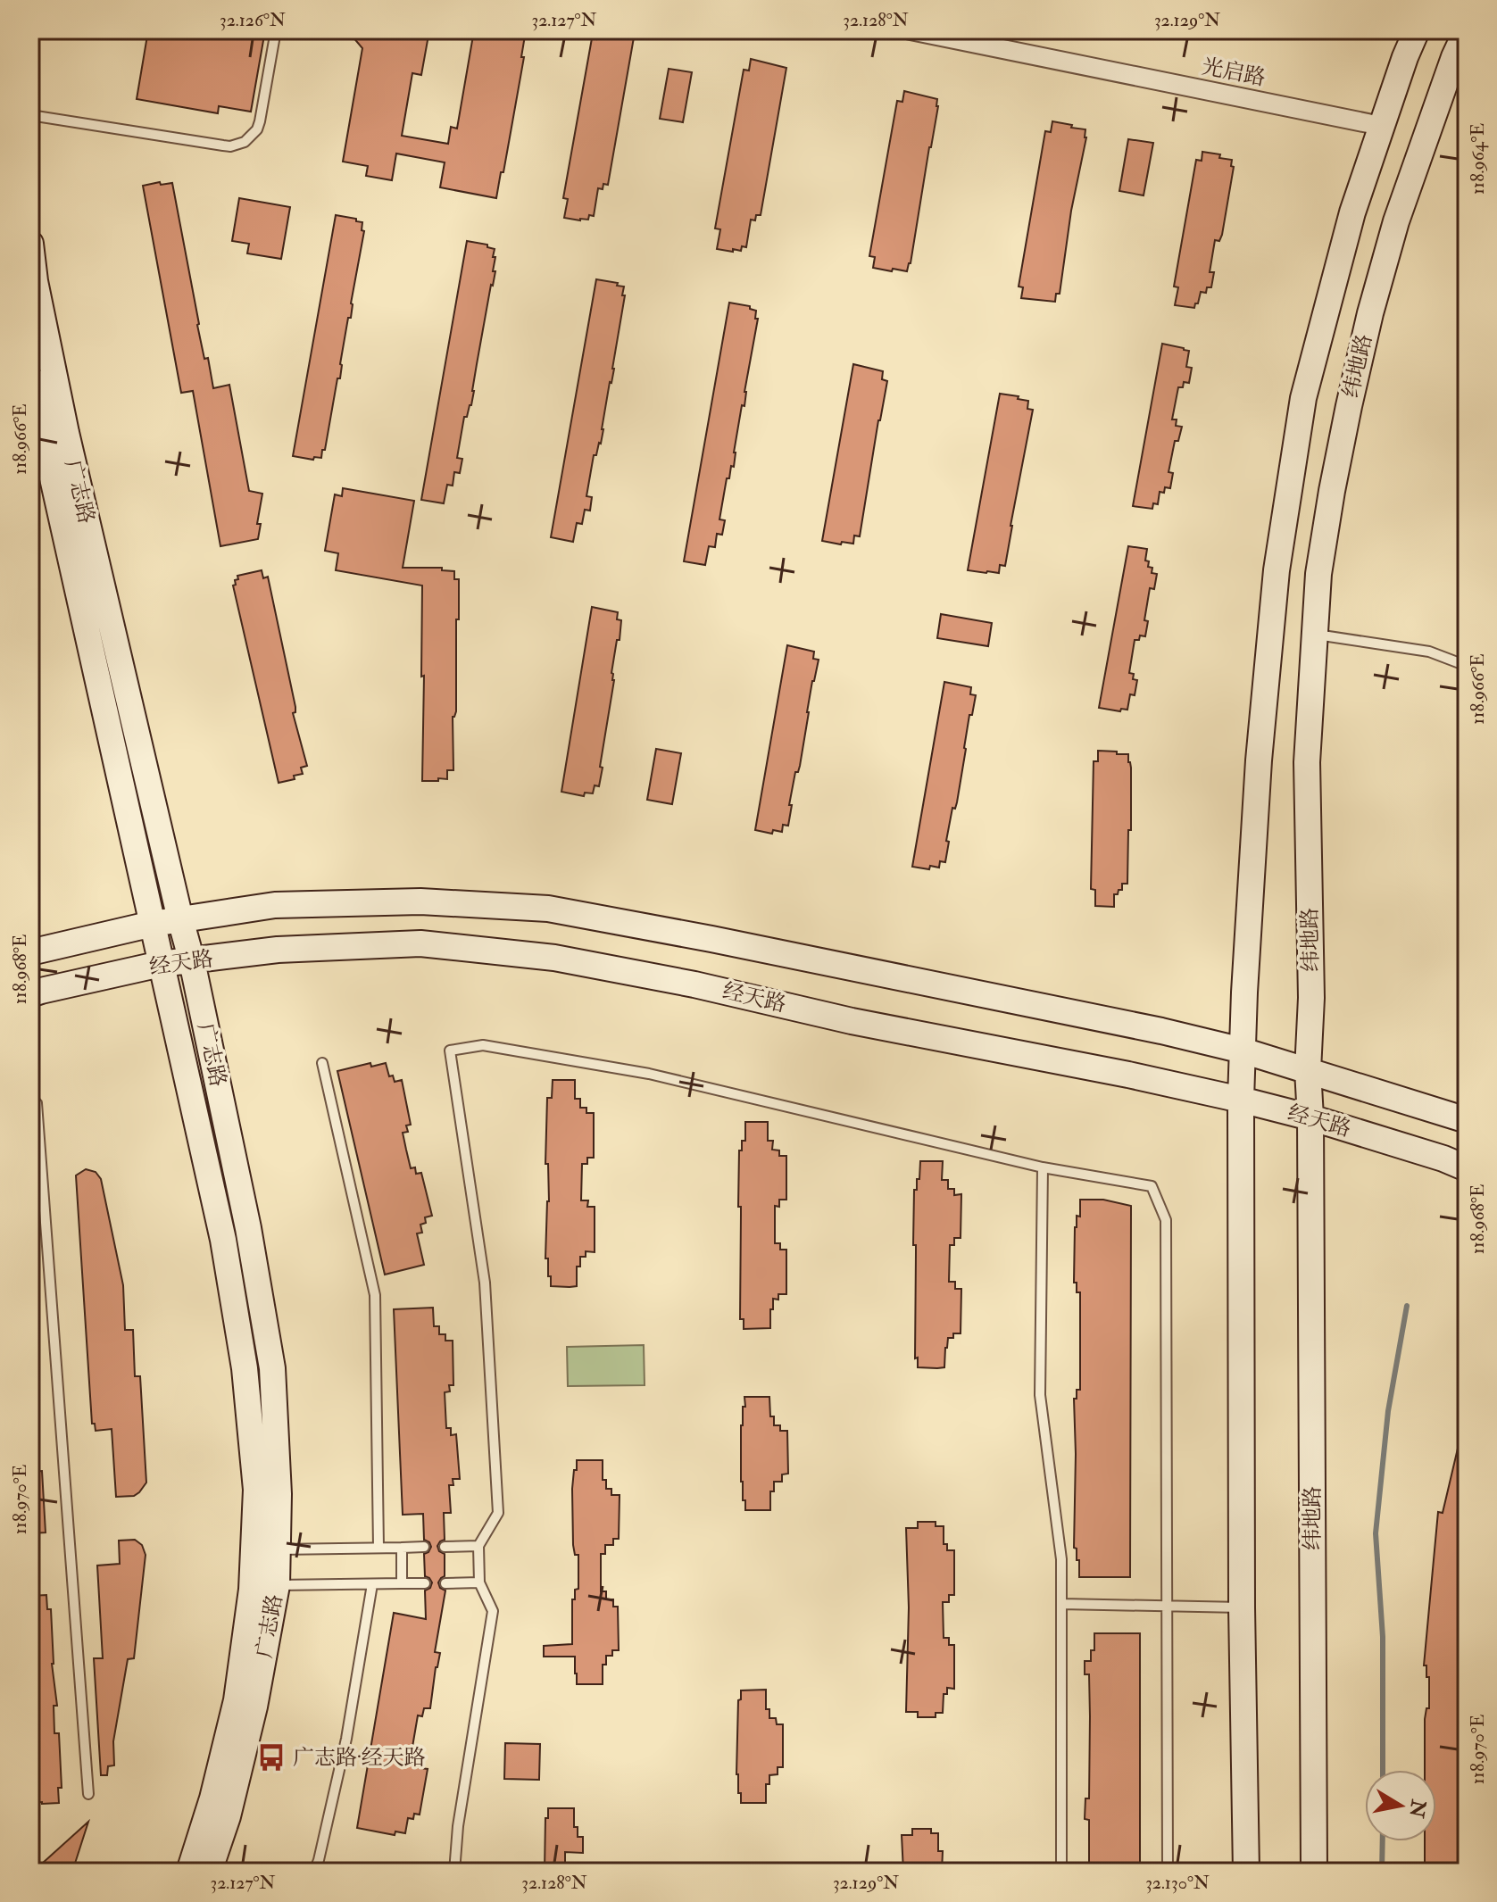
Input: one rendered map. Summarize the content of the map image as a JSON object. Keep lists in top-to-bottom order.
{
  "streets": {
    "main road": ["纬地路", "广志路", "经天路"],
    "street": ["光启路"]
  },
  "crossings": [
    ["光启路", "纬地路"],
    ["纬地路", "经天路"],
    ["广志路", "经天路"]
  ],
  "places": {
    "bus stop": ["广志路·经天路"]
  },
  "north": "right",
  "coordinates": [
    "32.126°N",
    "32.127°N",
    "32.128°N",
    "32.129°N",
    "118.964°E",
    "118.966°E",
    "118.968°E",
    "118.970°E",
    "32.130°N"
  ]
}
